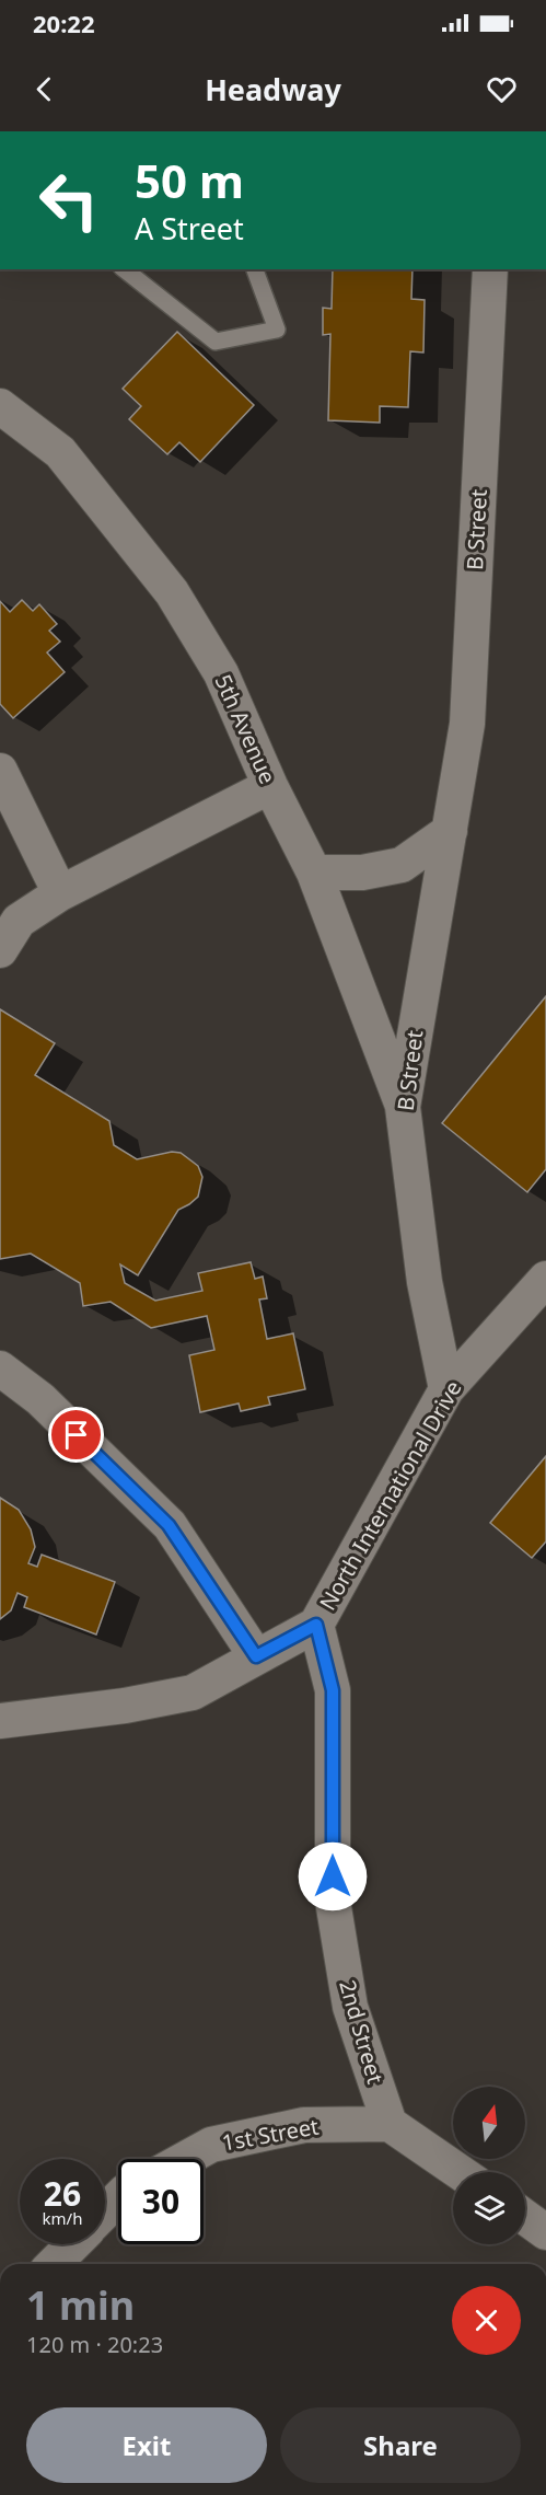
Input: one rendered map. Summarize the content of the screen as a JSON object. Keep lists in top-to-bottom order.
{
  "streets": {
    "street": [
      "B Street",
      "5th Avenue",
      "North International Drive",
      "2nd Street",
      "1st Street"
    ]
  },
  "crossings": [
    ["B Street", "5th Avenue"],
    ["B Street", "North International Drive"],
    ["North International Drive", "2nd Street"],
    ["2nd Street", "1st Street"]
  ],
  "north": "top",
  "page": {
    "status": "20:22",
    "header": "Headway",
    "turn": ["50 m", "A Street"],
    "speed": "26 km/h",
    "limit": "30",
    "heading": ["1 min", "120 m · 20:23"],
    "buttons": ["Exit", "Share"]
  }
}
